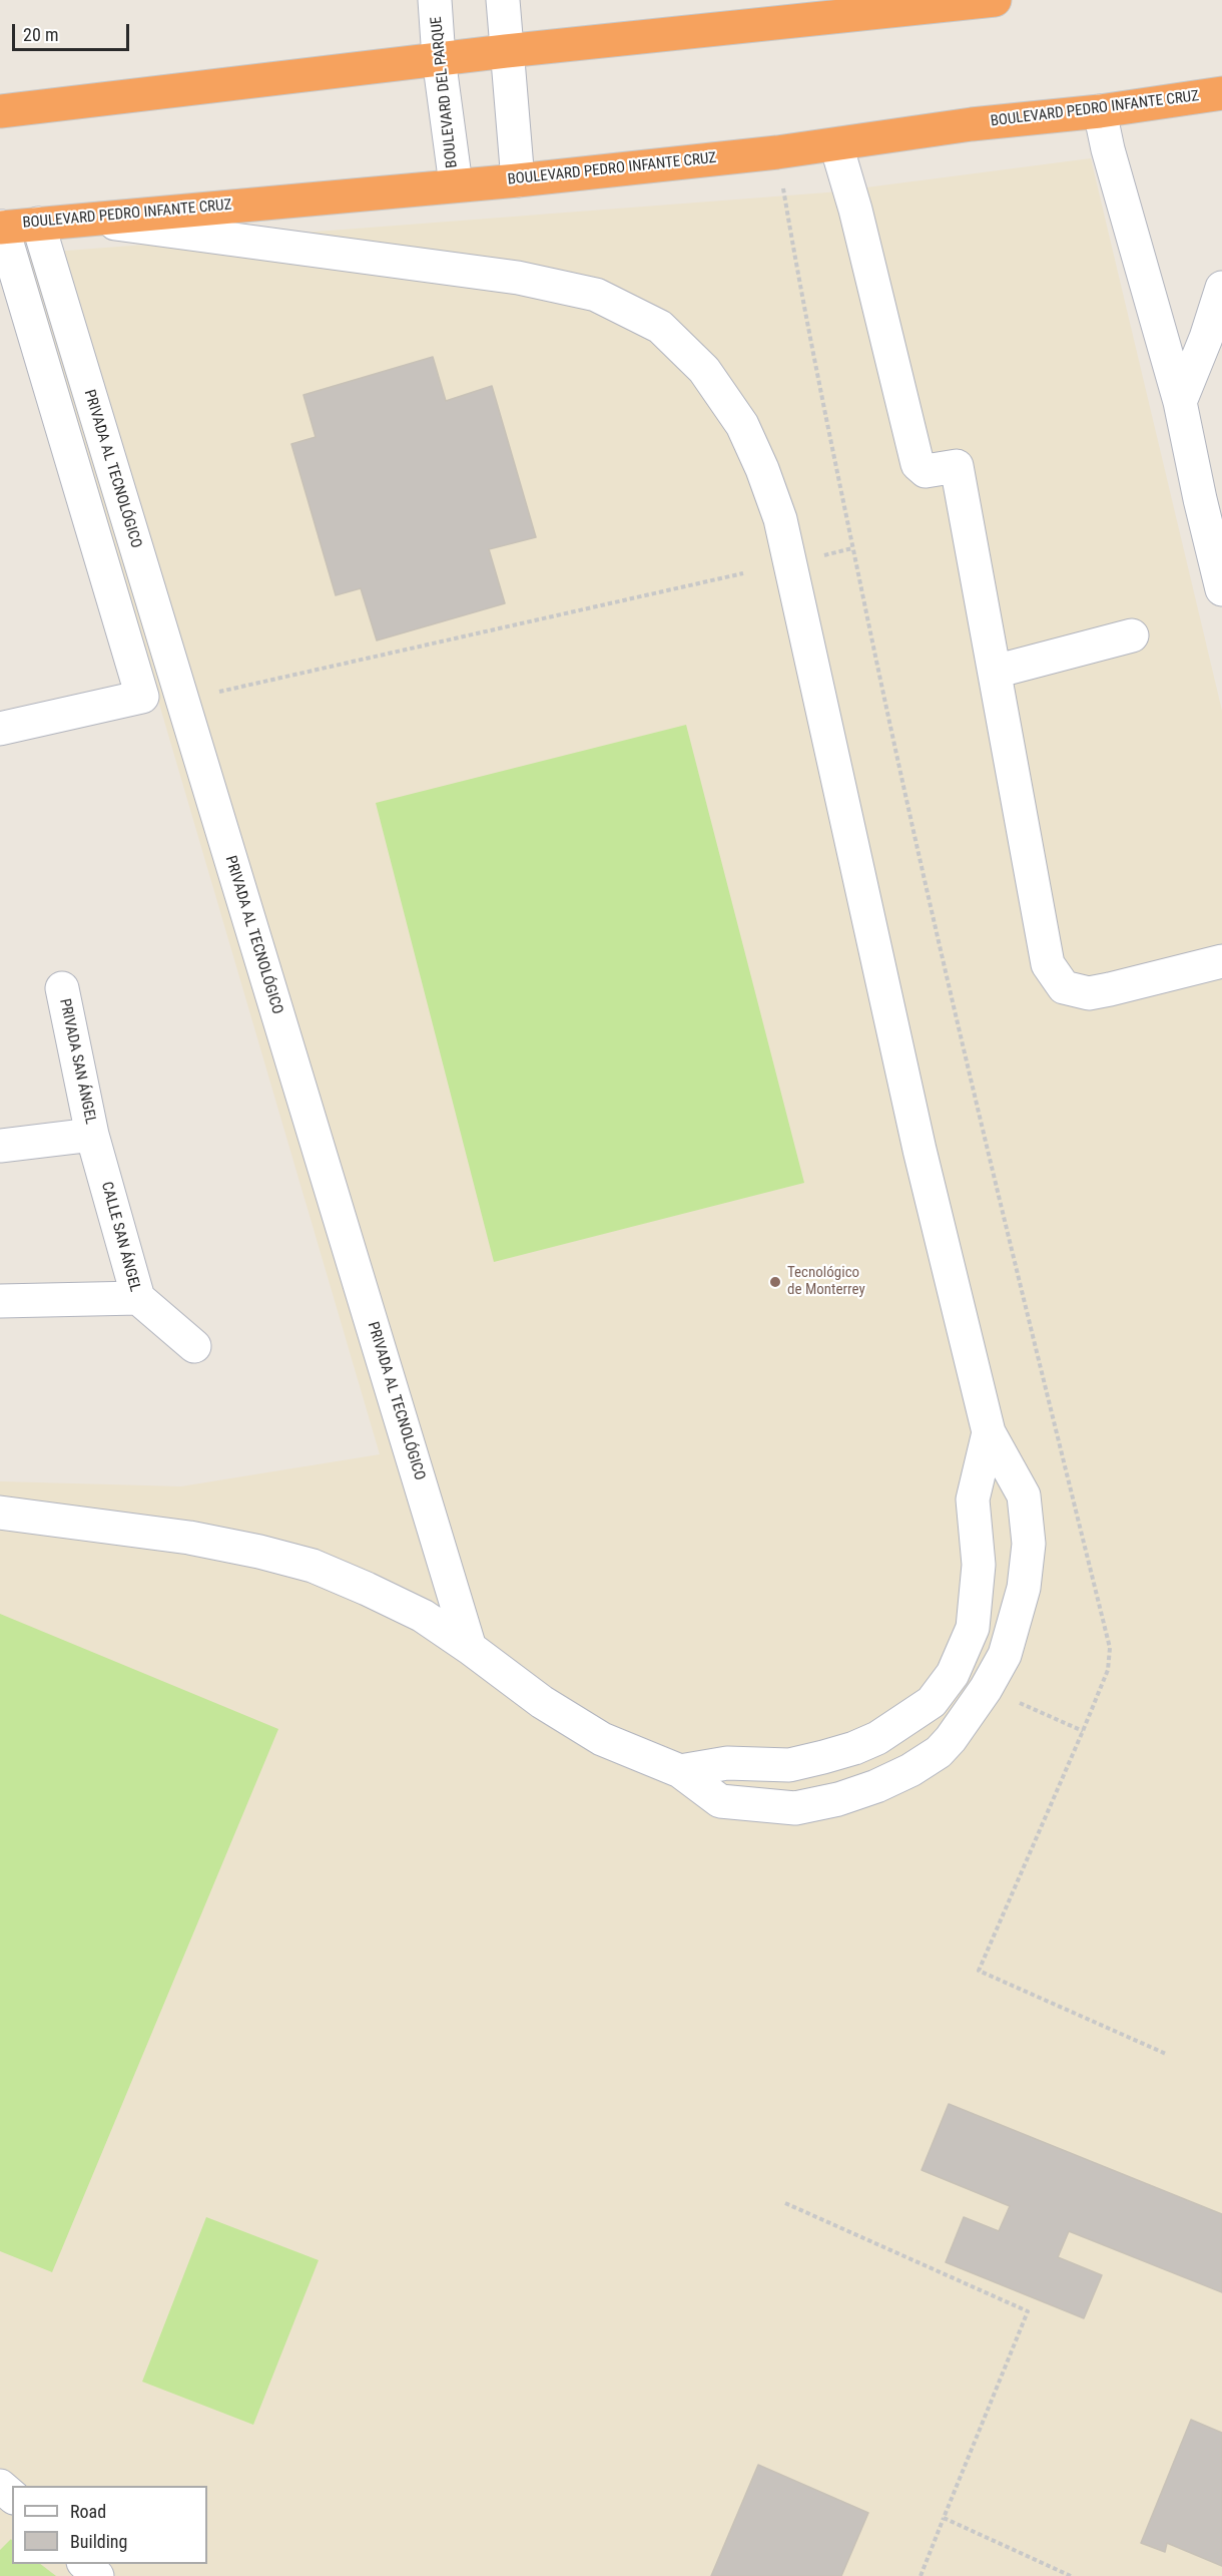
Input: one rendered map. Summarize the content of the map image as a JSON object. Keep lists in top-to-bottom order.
{
  "streets": {
    "highway": ["BOULEVARD PEDRO INFANTE CRUZ"],
    "street": [
      "BOULEVARD DEL PARQUE",
      "PRIVADA AL TECNOLÓGICO",
      "PRIVADA SAN ÁNGEL",
      "CALLE SAN ÁNGEL"
    ]
  },
  "crossings": [
    ["BOULEVARD DEL PARQUE", "BOULEVARD PEDRO INFANTE CRUZ"],
    ["BOULEVARD PEDRO INFANTE CRUZ", "PRIVADA AL TECNOLÓGICO"],
    ["PRIVADA SAN ÁNGEL", "CALLE SAN ÁNGEL"]
  ],
  "places": ["Tecnológico de Monterrey"],
  "legend": ["Road", "Building"],
  "scale_bar": "20 m"
}
